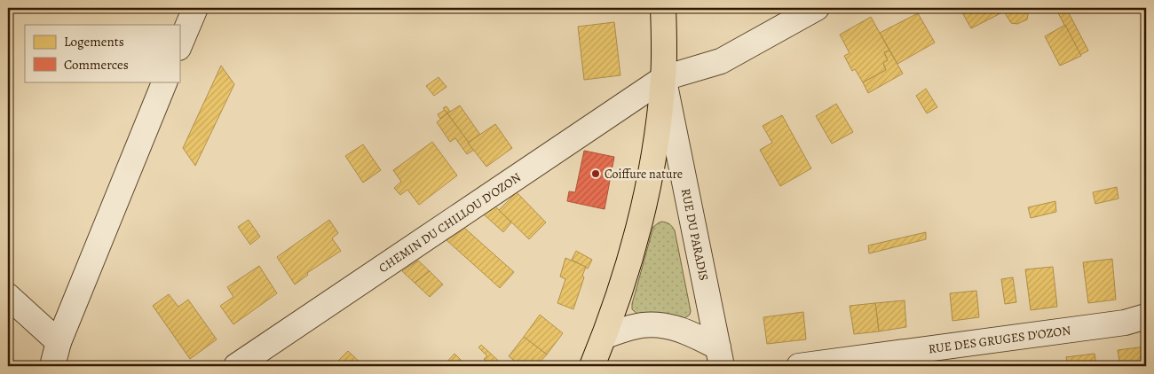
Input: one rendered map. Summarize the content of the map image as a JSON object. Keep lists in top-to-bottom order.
{
  "streets": {
    "street": ["CHEMIN DU CHILLOU D'OZON", "RUE DU PARADIS", "RUE DES GRUGES D'OZON"]
  },
  "crossings": [
    ["CHEMIN DU CHILLOU D'OZON", "RUE DU PARADIS"]
  ],
  "places": ["Coiffure nature"],
  "legend": ["Logements", "Commerces"]
}
